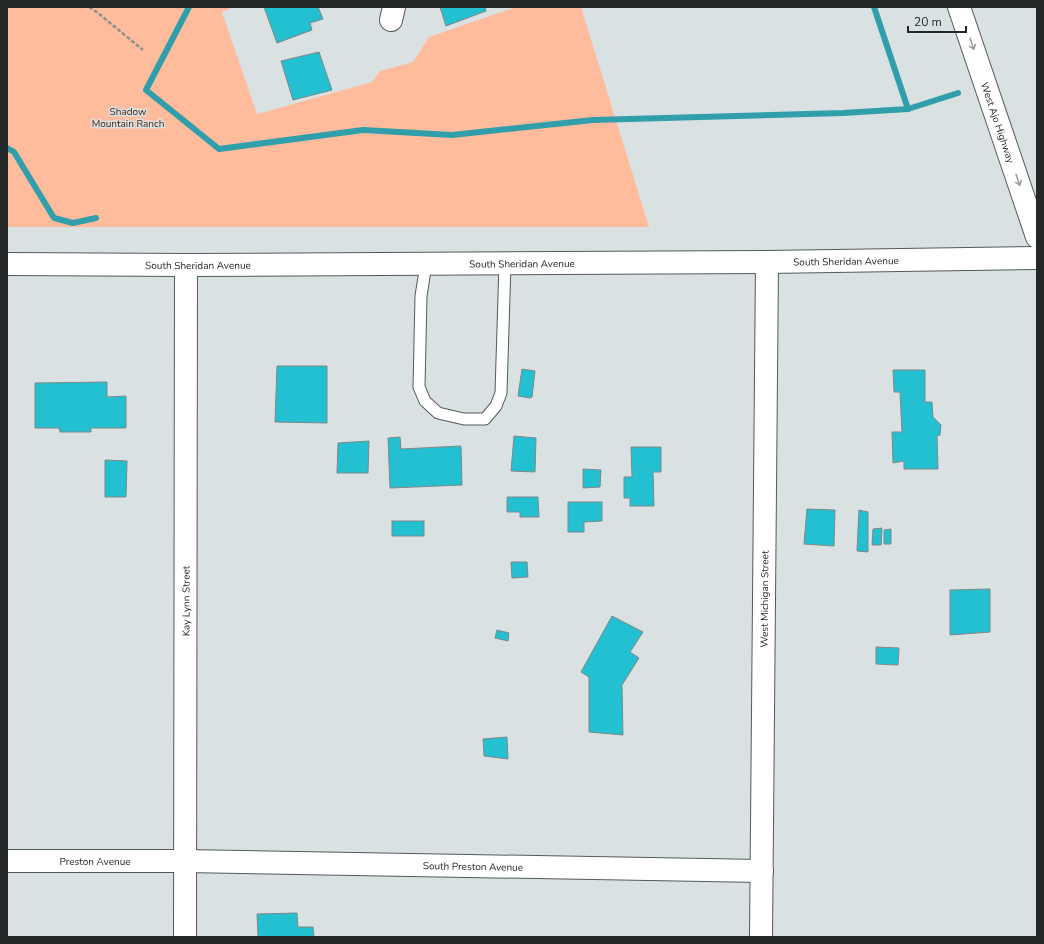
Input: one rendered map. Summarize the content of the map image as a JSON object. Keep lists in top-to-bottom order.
{
  "streets": {
    "street": [
      "West Ajo Highway",
      "South Sheridan Avenue",
      "West Michigan Street",
      "Kay Lynn Street",
      "Preston Avenue",
      "South Preston Avenue"
    ]
  },
  "crossings": [
    ["South Sheridan Avenue", "West Michigan Street"],
    ["South Sheridan Avenue", "Kay Lynn Street"],
    ["West Michigan Street", "South Preston Avenue"],
    ["Kay Lynn Street", "Preston Avenue"],
    ["Kay Lynn Street", "South Preston Avenue"],
    ["Preston Avenue", "South Preston Avenue"]
  ],
  "one_way": ["West Ajo Highway"],
  "parks": ["Shadow Mountain Ranch"],
  "scale_bar": "20 m"
}
